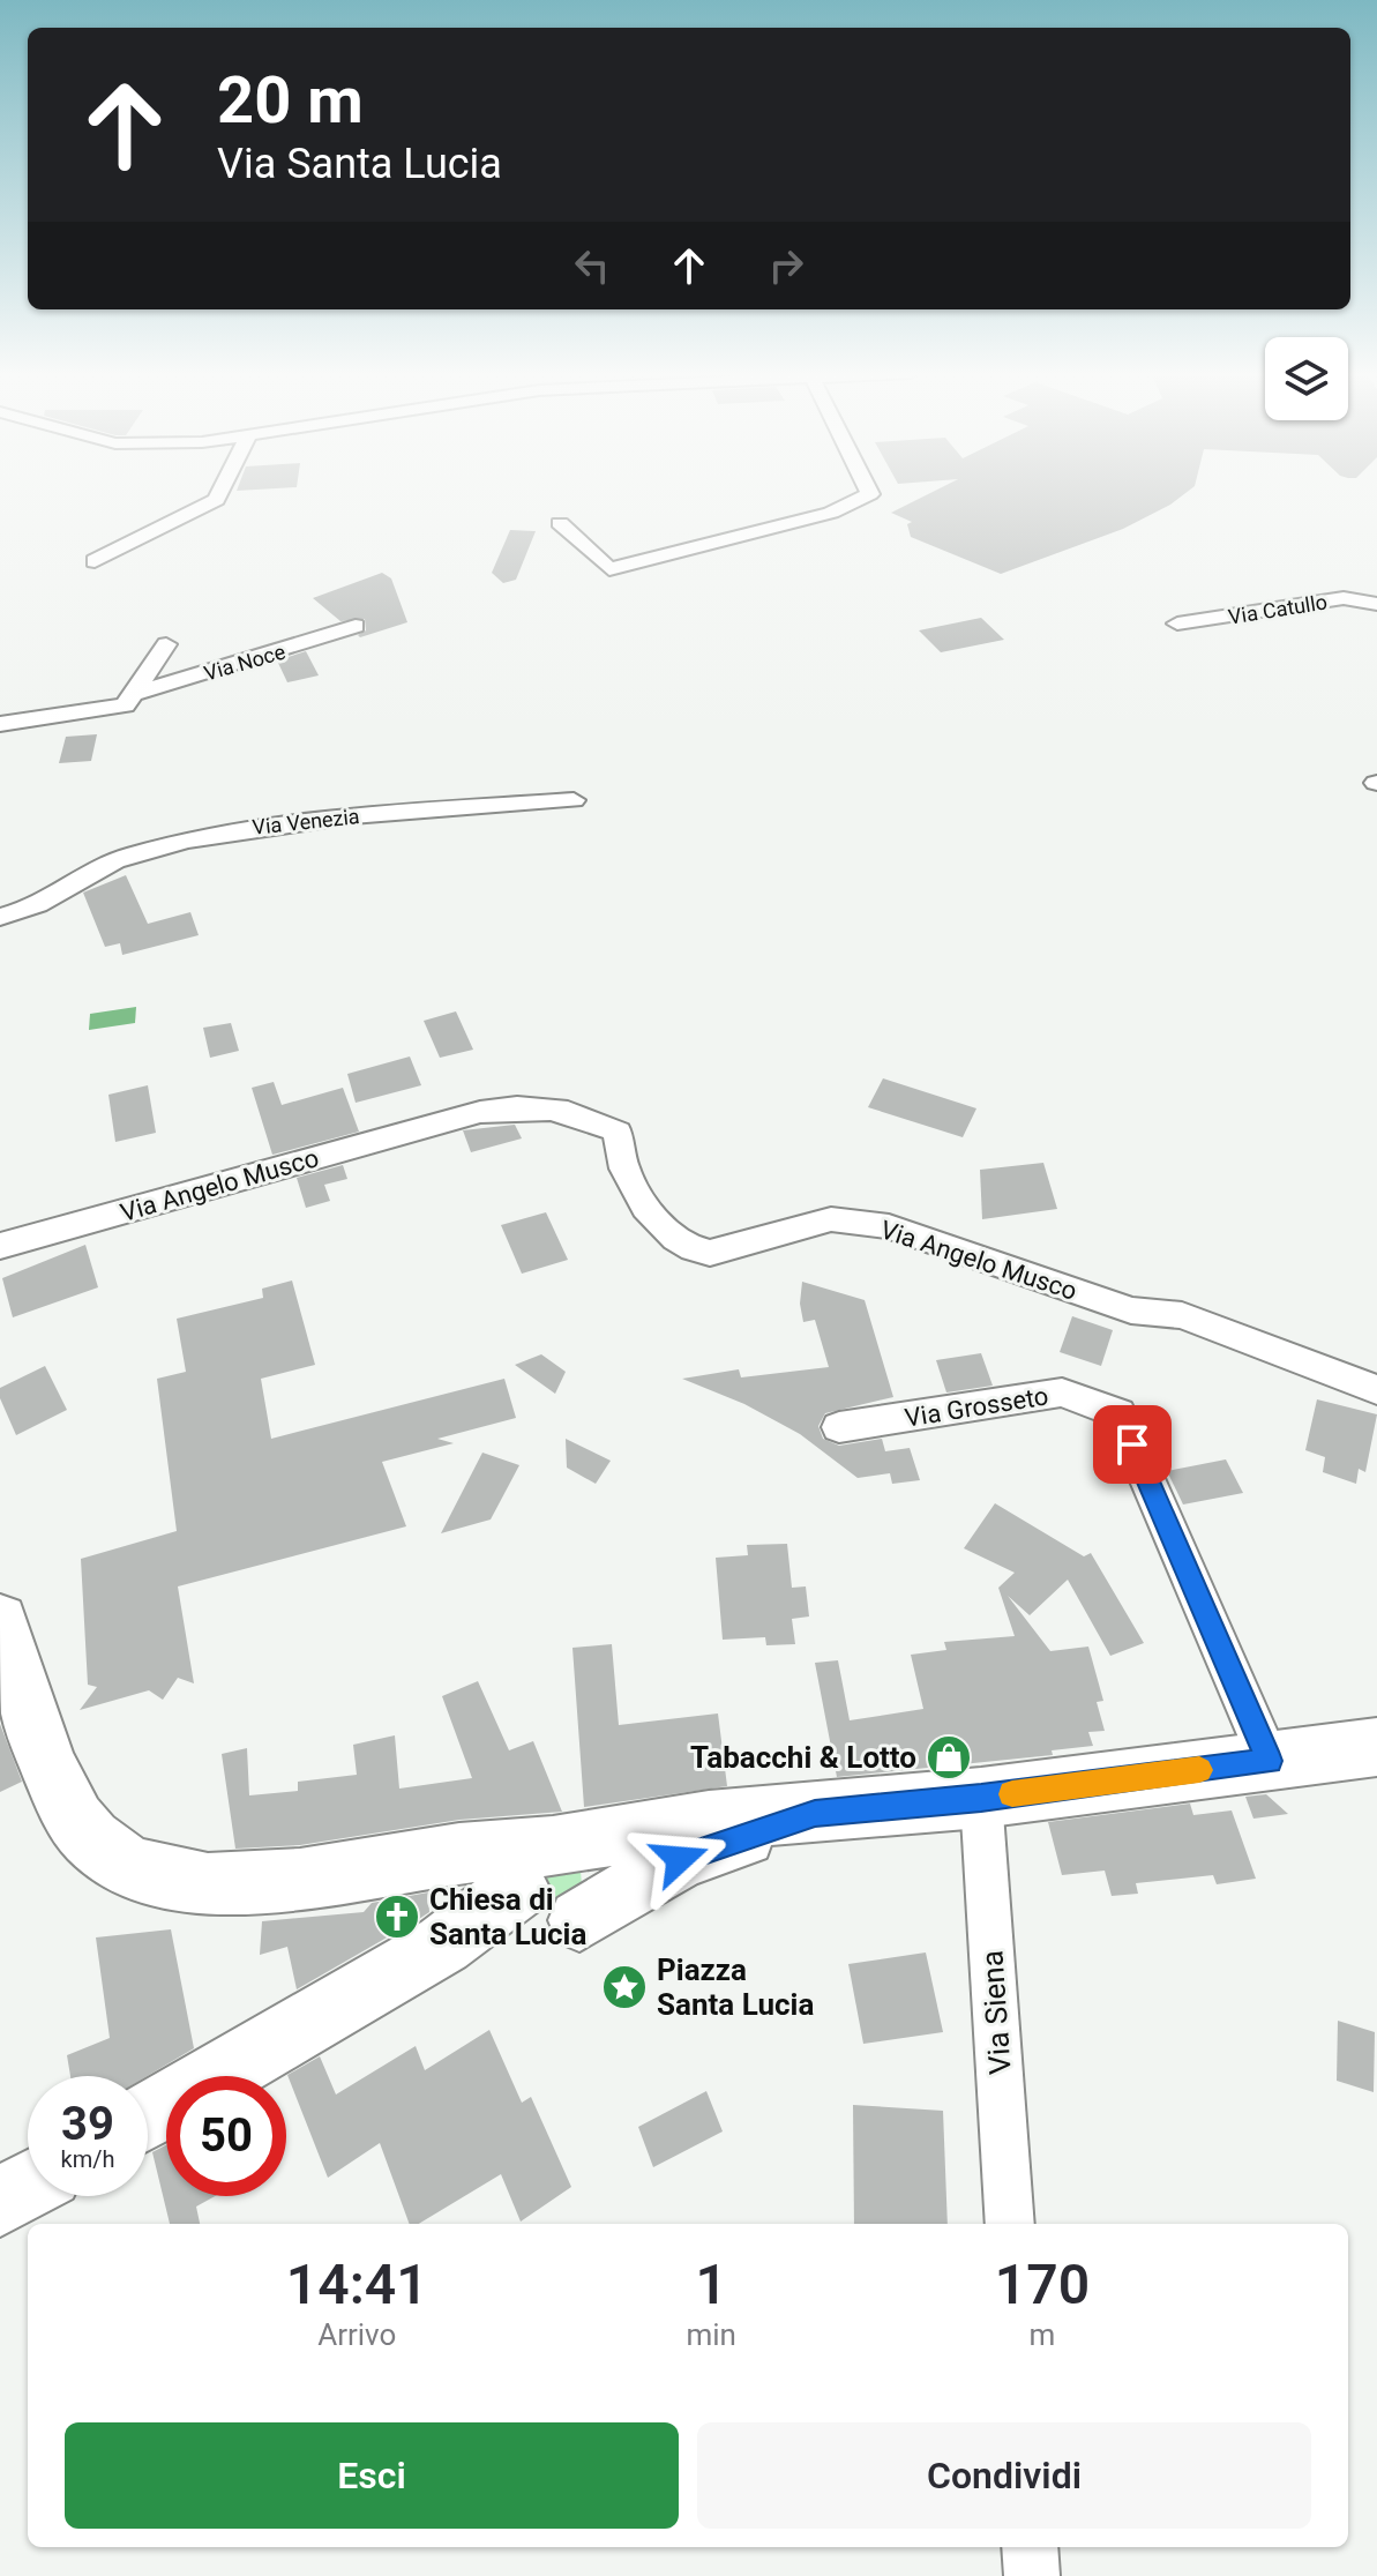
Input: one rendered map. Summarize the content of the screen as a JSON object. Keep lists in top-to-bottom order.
{
  "streets": {
    "street": [
      "Via Catullo",
      "Via Noce",
      "Via Venezia",
      "Via Angelo Musco",
      "Via Grosseto",
      "Via Siena"
    ]
  },
  "places": {
    "shop": ["Tabacchi & Lotto"],
    "church": ["Chiesa di Santa Lucia"],
    "place": ["Piazza Santa Lucia"]
  },
  "page": {
    "turn": ["20 m", "Via Santa Lucia"],
    "speed": "39 km/h",
    "limit": "50",
    "eta": [
      "14:41",
      "Arrivo",
      "1",
      "min",
      "170",
      "m"
    ],
    "buttons": ["Esci", "Condividi"]
  }
}
